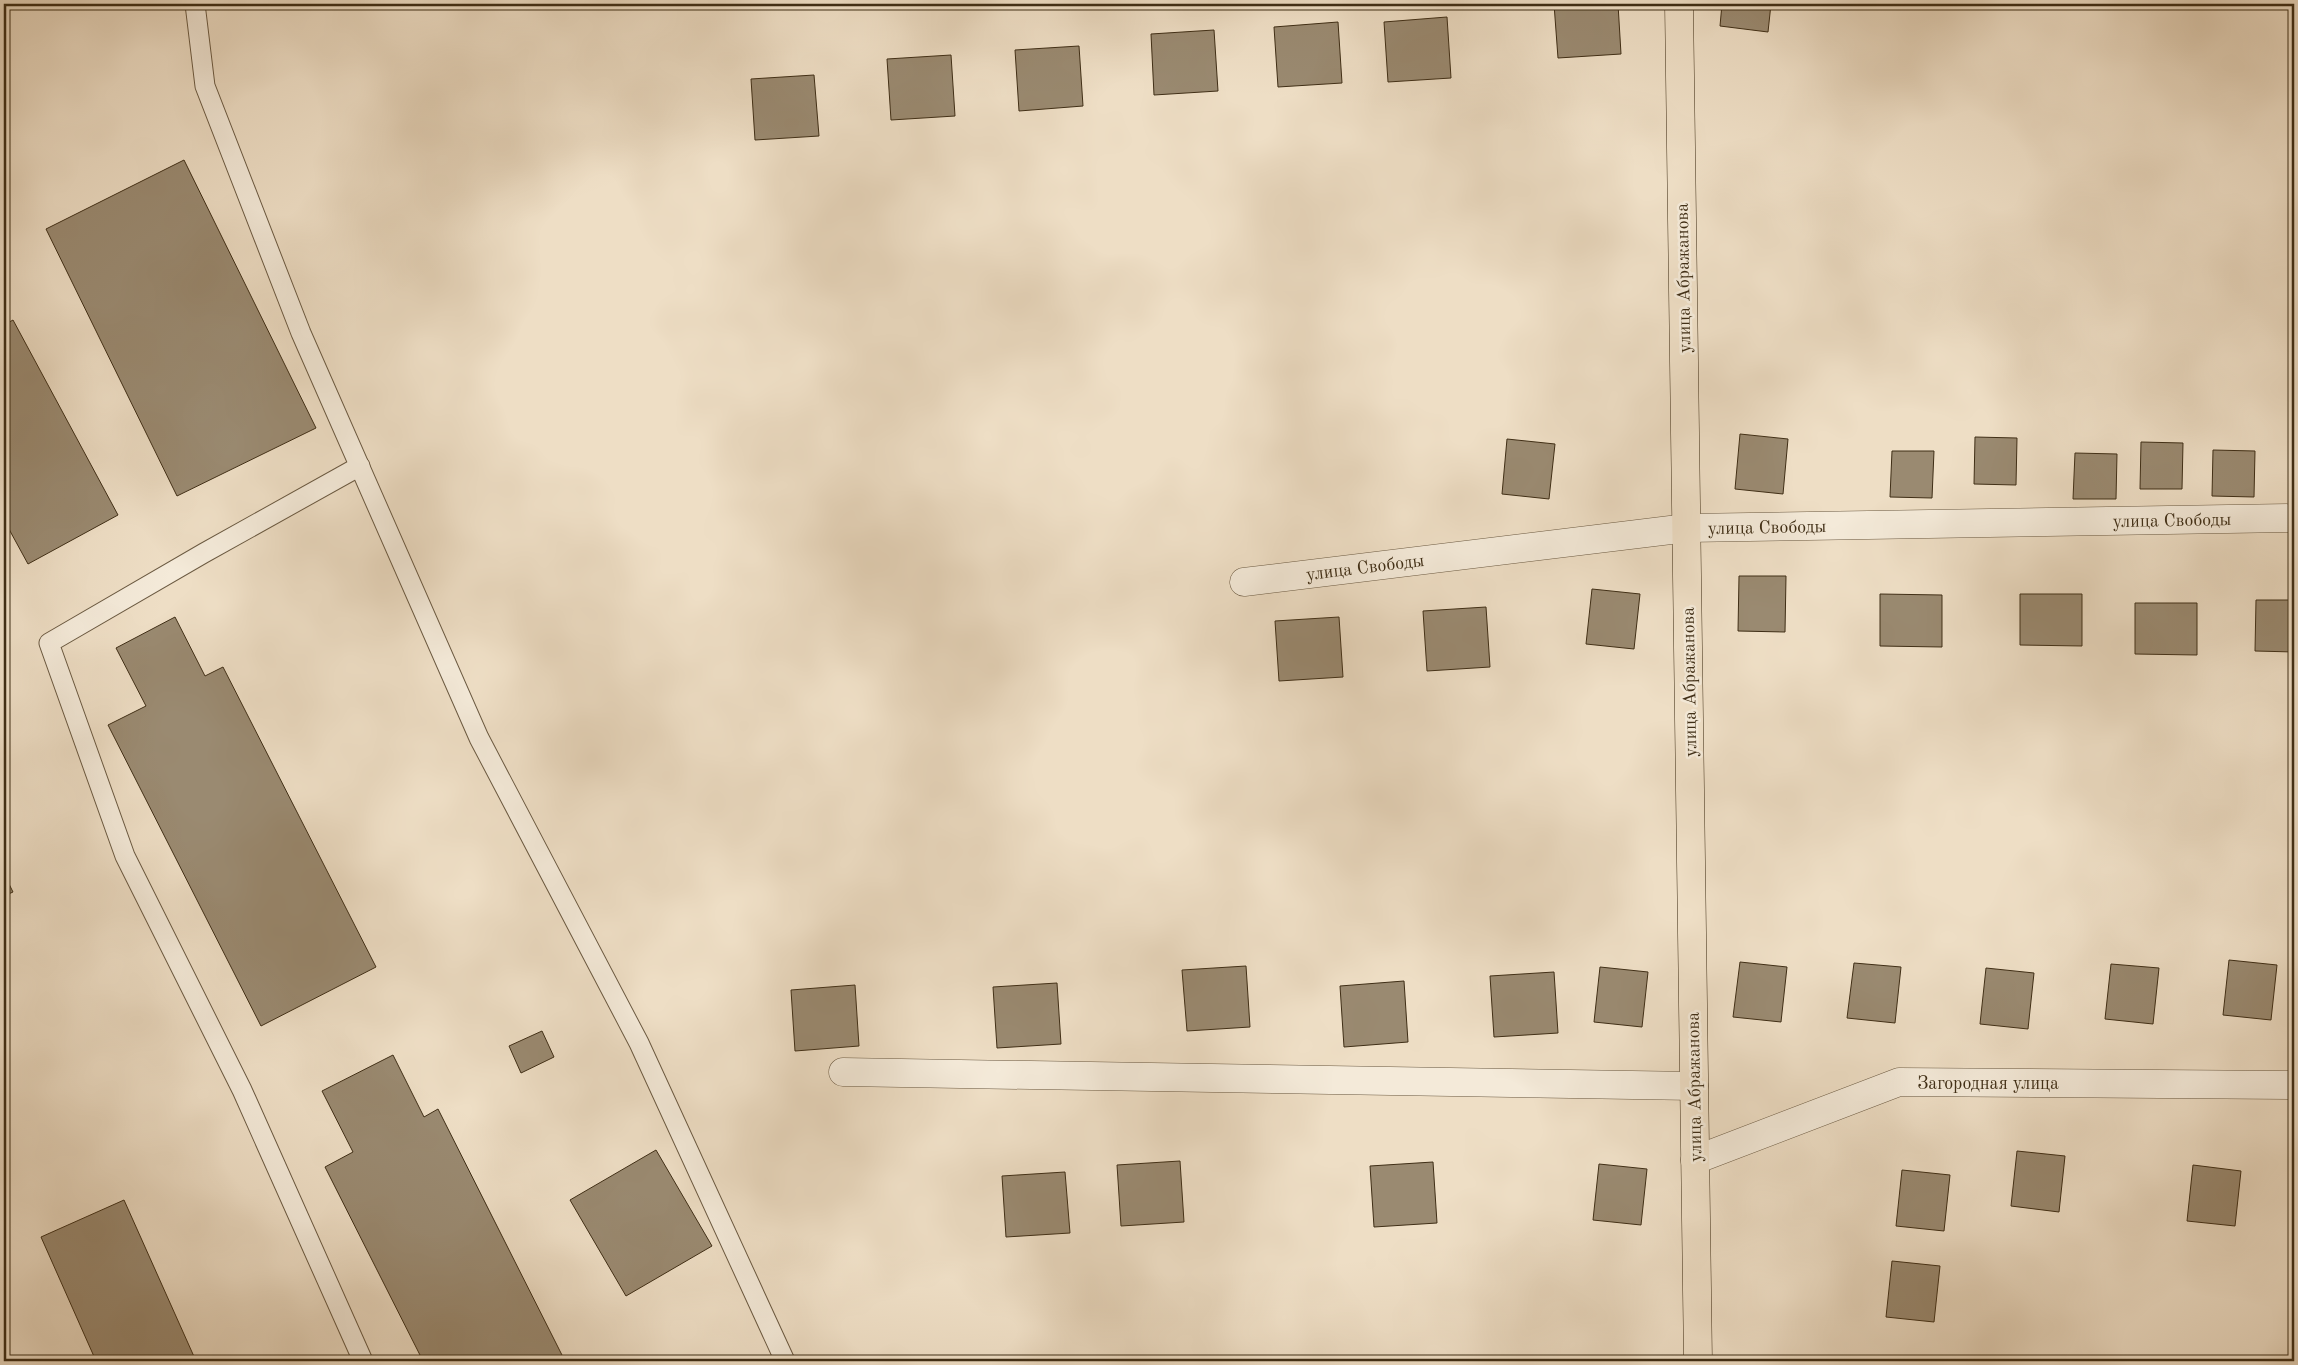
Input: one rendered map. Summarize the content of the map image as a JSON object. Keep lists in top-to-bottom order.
{
  "streets": {
    "main road": ["улица Абражанова"],
    "street": ["улица Свободы", "Загородная улица"]
  },
  "crossings": [
    ["улица Абражанова", "улица Свободы"],
    ["улица Абражанова", "Загородная улица"]
  ]
}
